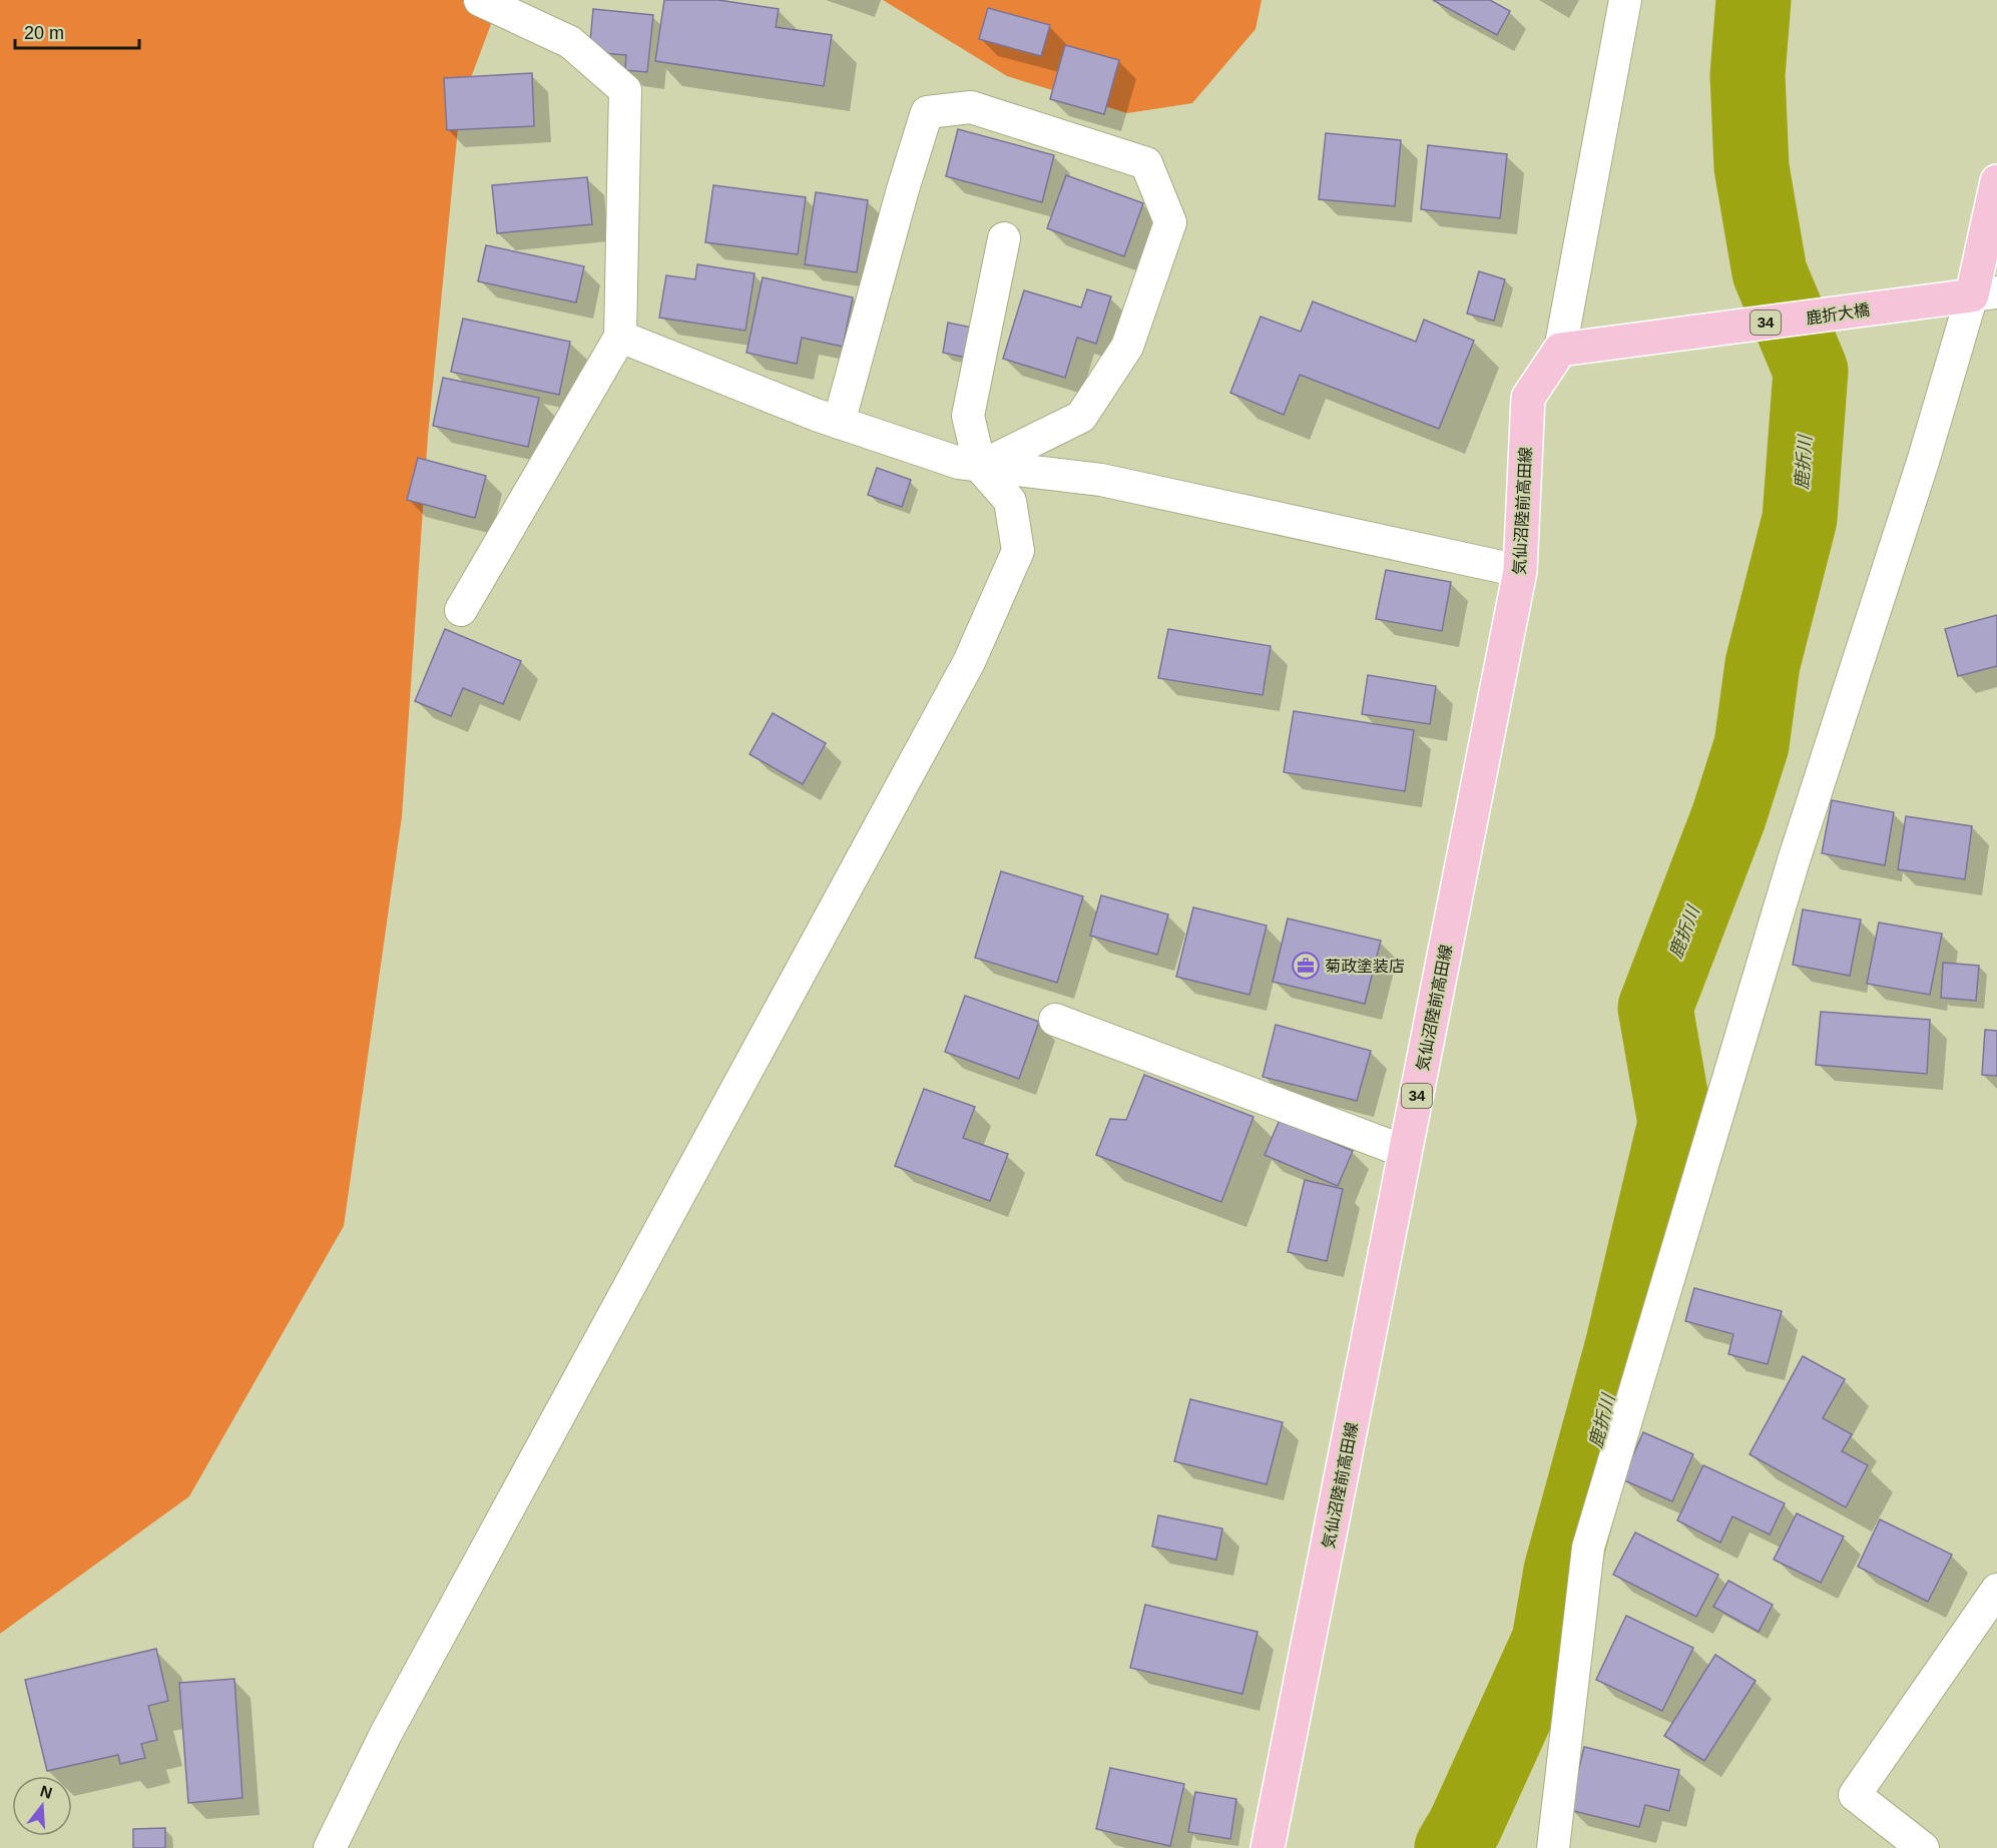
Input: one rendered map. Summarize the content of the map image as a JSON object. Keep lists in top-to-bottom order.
{
  "streets": {
    "main road": ["鹿折大橋", "34", "気仙沼陸前高田線"]
  },
  "crossings": [
    ["鹿折大橋", "気仙沼陸前高田線"]
  ],
  "water": ["鹿折川"],
  "places": {
    "office": ["菊政塗装店"]
  },
  "scale_bar": "20 m",
  "north": "top"
}
